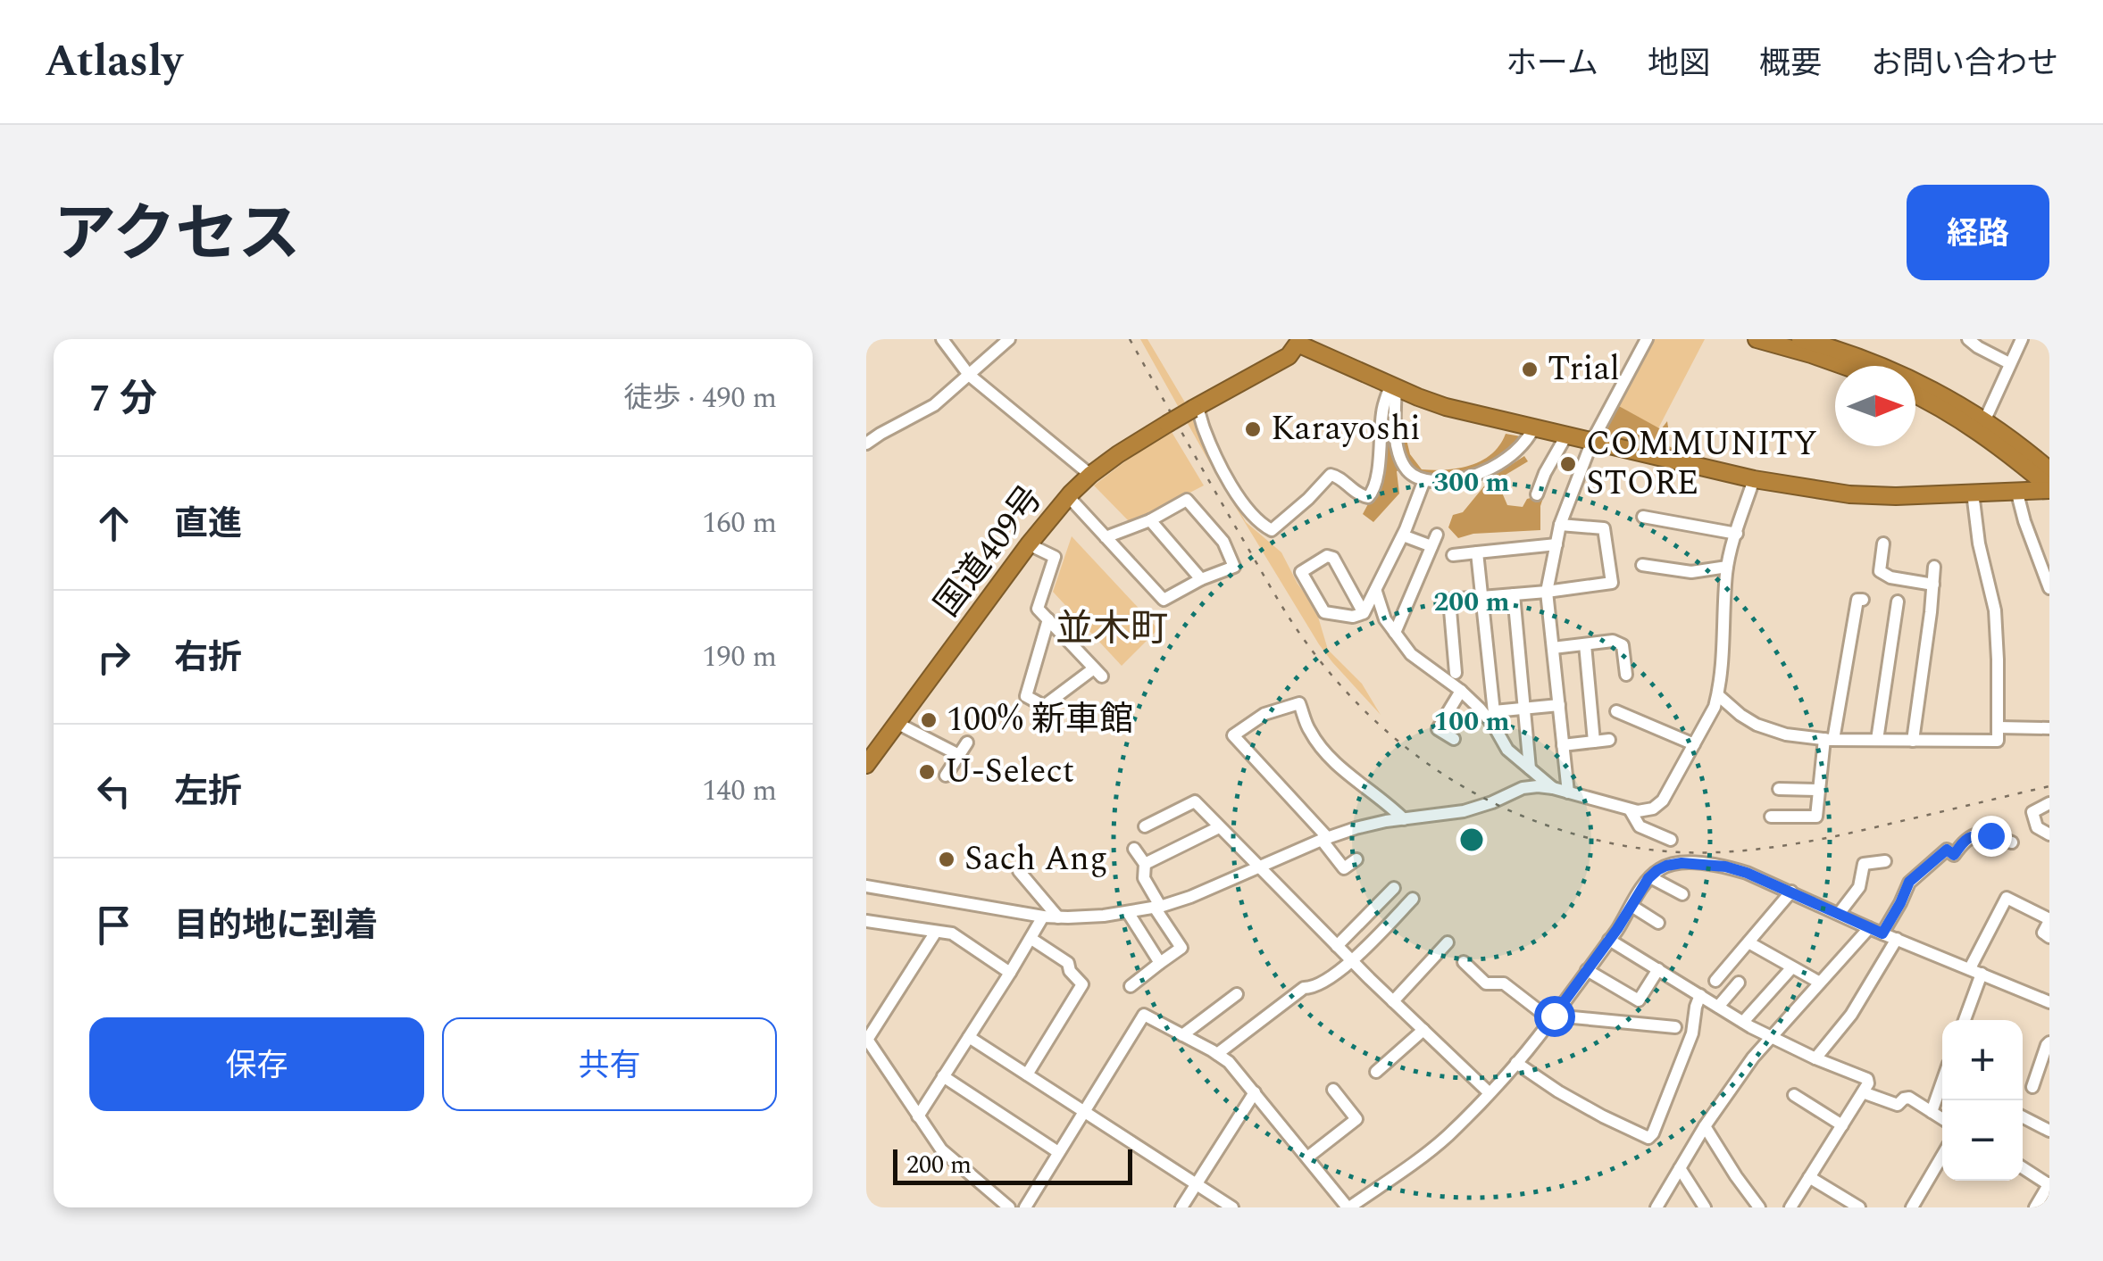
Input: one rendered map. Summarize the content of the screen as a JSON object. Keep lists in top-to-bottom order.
{
  "streets": {
    "highway": ["国道409号"]
  },
  "districts": ["並木町"],
  "places": [
    "Trial",
    "Karayoshi",
    "COMMUNITY STORE",
    "100% 新車館",
    "U-Select",
    "Sach Ang"
  ],
  "scale_bar": "200 m",
  "north": "right",
  "page": {
    "header": "Atlasly",
    "nav": [
      "ホーム",
      "地図",
      "概要",
      "お問い合わせ"
    ],
    "title": "アクセス",
    "buttons": [
      "経路",
      ["保存", "共有"]
    ],
    "heading": ["7 分", "徒歩 · 490 m"],
    "list": [
      ["直進", "160 m"],
      ["右折", "190 m"],
      ["左折", "140 m"],
      "目的地に到着"
    ],
    "map_buttons": ["+", "−"],
    "scale": "200 m"
  },
  "rings": ["300 m", "200 m", "100 m"]
}
